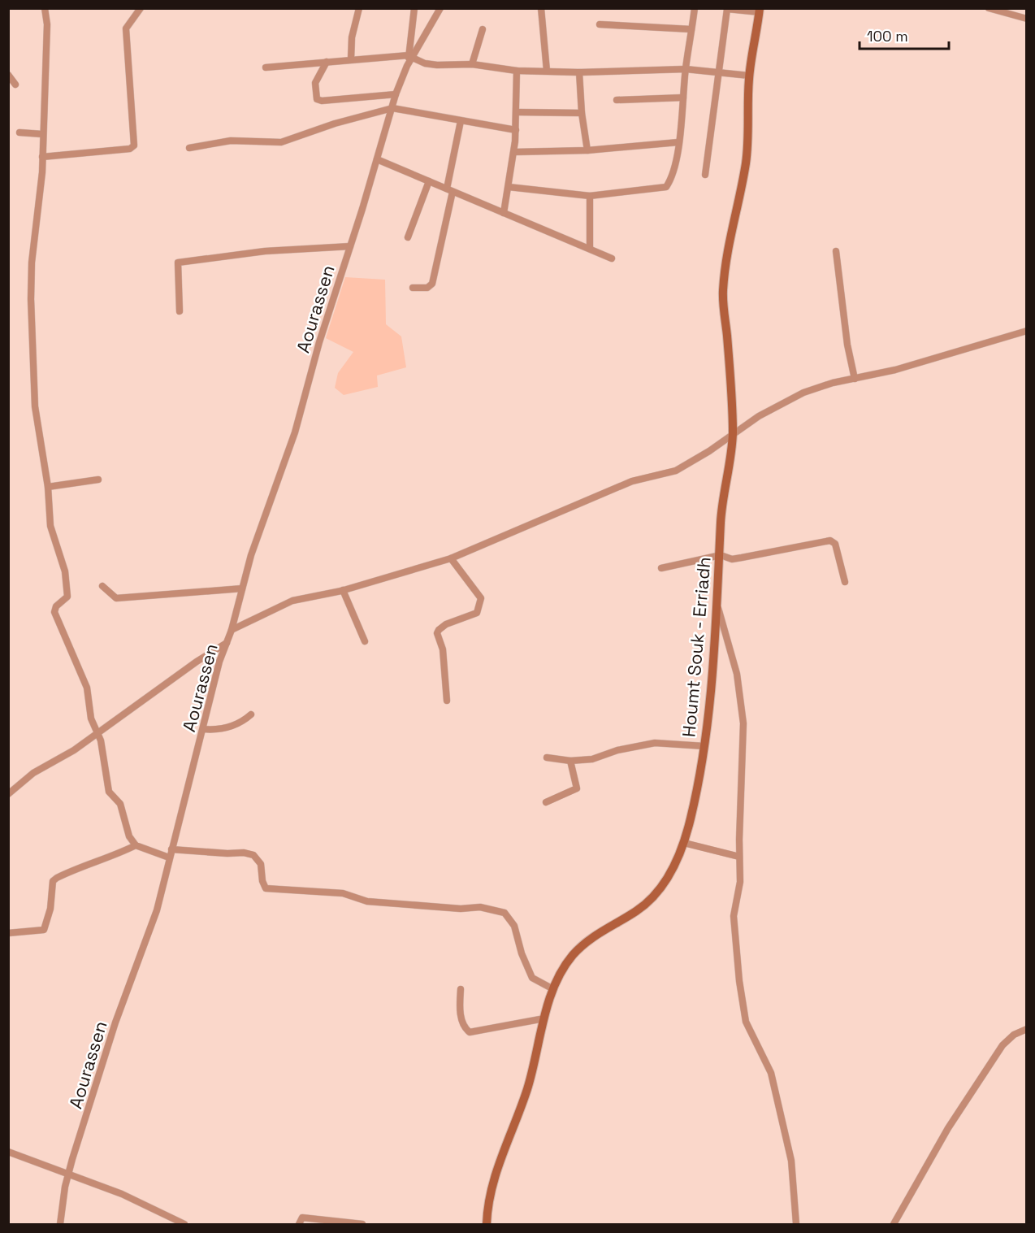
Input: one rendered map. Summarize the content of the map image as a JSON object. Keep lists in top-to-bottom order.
{
  "streets": {
    "street": ["Aourassen", "Houmt Souk - Erriadh"]
  },
  "scale_bar": "100 m"
}
